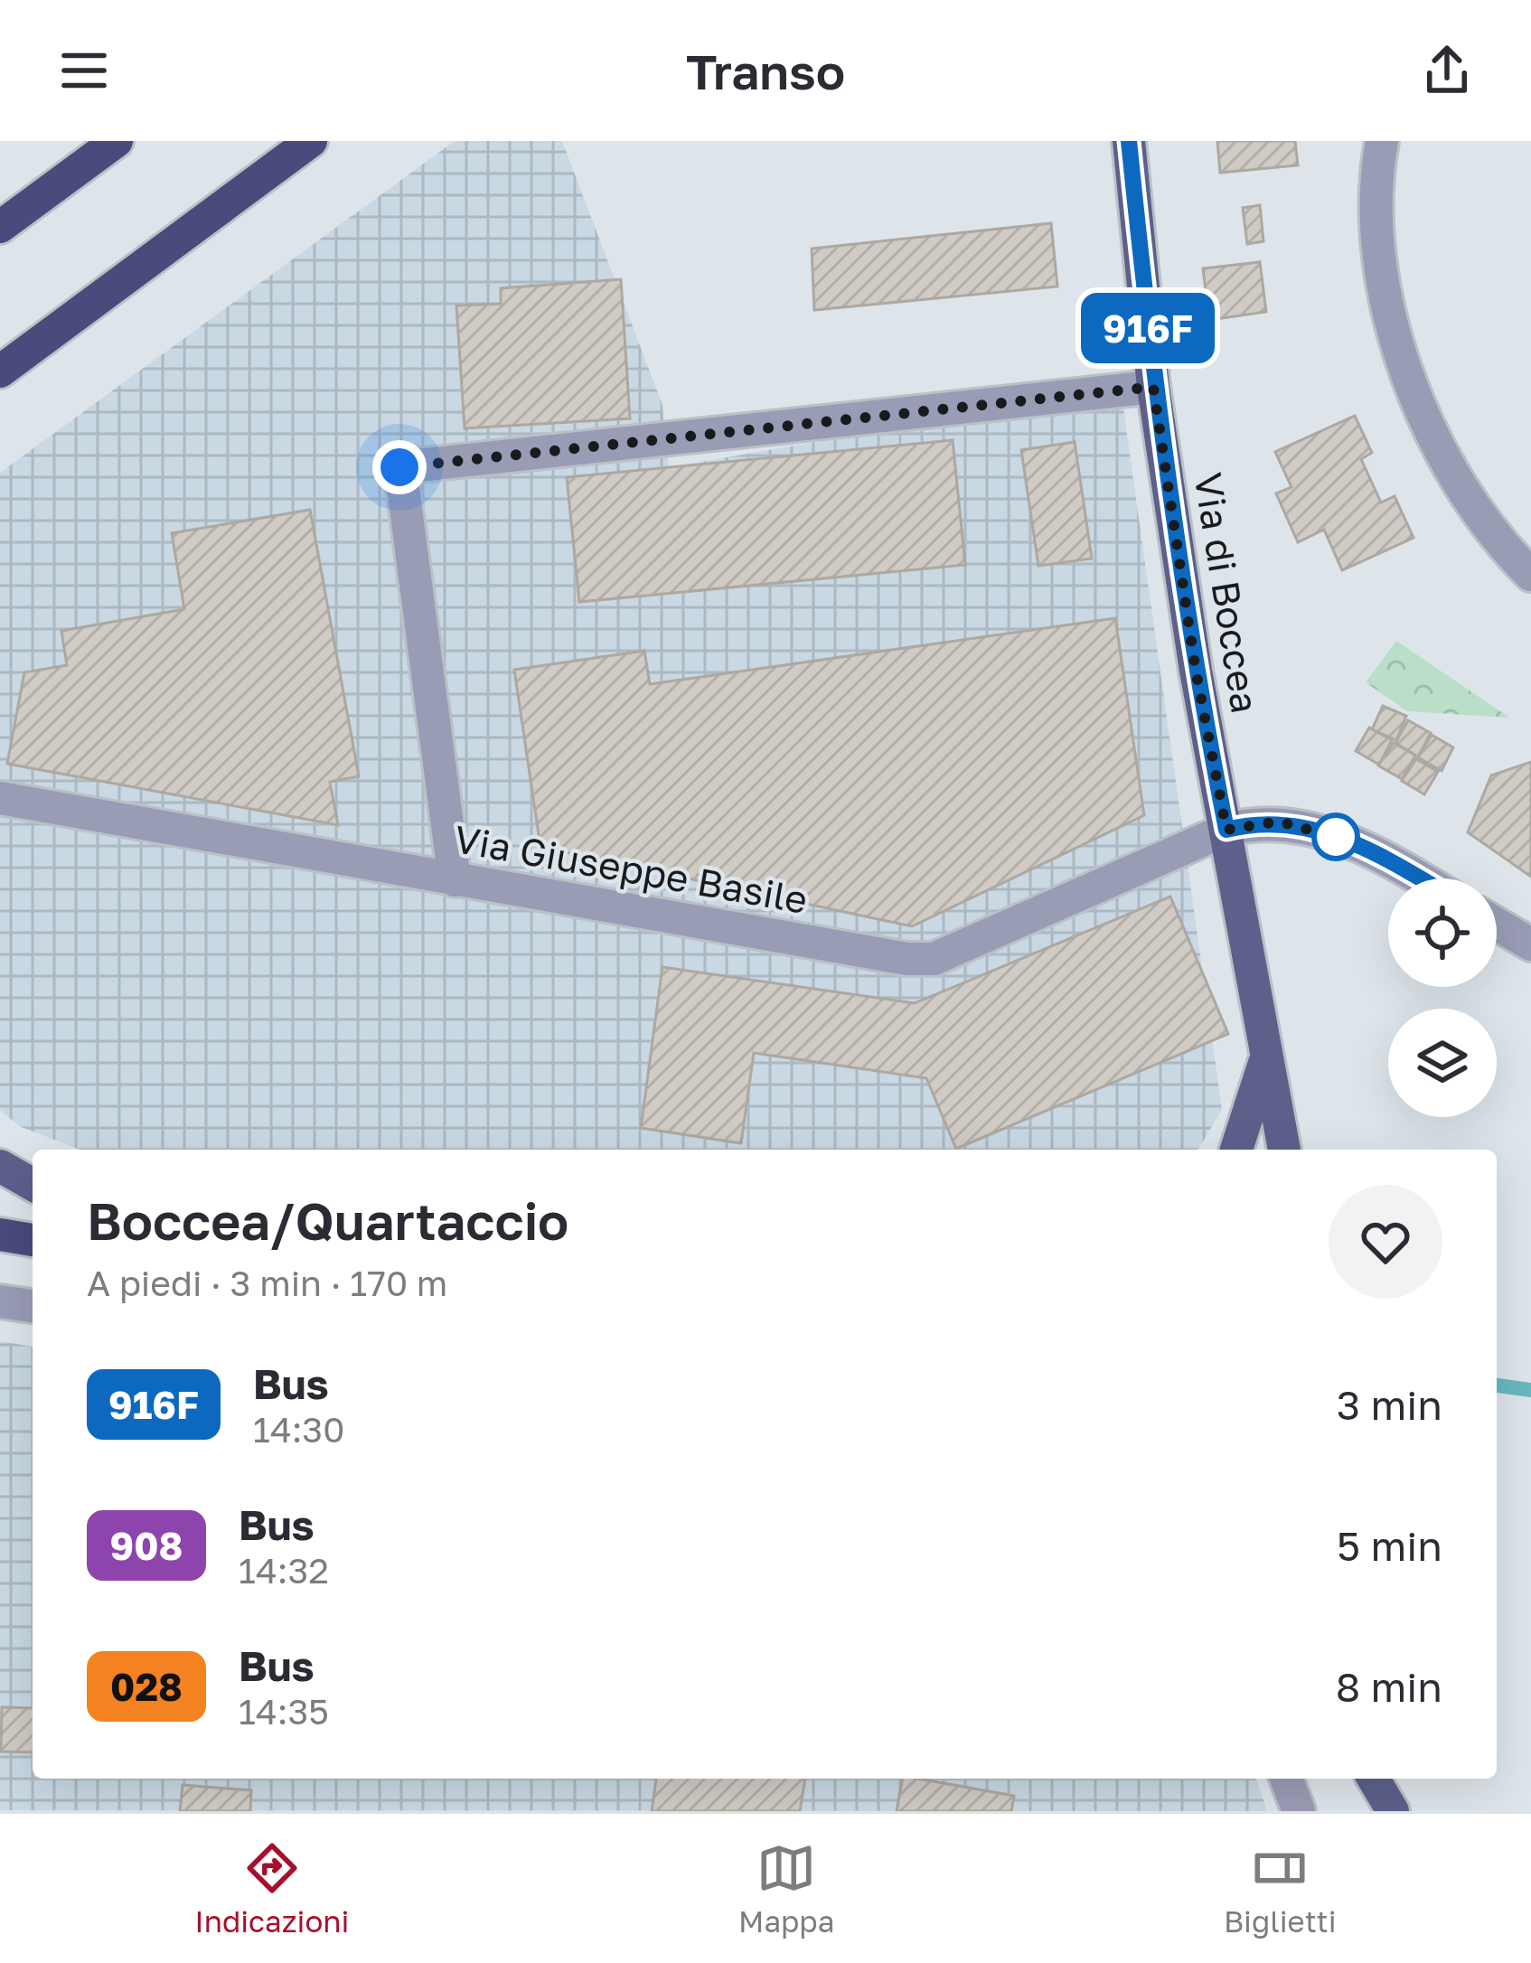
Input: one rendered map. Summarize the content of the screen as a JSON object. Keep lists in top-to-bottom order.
{
  "streets": {
    "main road": ["Via di Boccea"],
    "street": ["Via Giuseppe Basile"]
  },
  "crossings": [
    ["Via di Boccea", "Via Giuseppe Basile"]
  ],
  "lines": ["bus line 916F"],
  "page": {
    "header": "Transo",
    "on_map": "916F",
    "heading": ["Boccea/Quartaccio", "A piedi · 3 min · 170 m"],
    "list": [
      {
        "mark": "916F",
        "name": "Bus",
        "note": "14:30",
        "value": "3 min"
      },
      {
        "mark": "908",
        "name": "Bus",
        "note": "14:32",
        "value": "5 min"
      },
      {
        "mark": "028",
        "name": "Bus",
        "note": "14:35",
        "value": "8 min"
      }
    ],
    "tabs": ["Indicazioni", "Mappa", "Biglietti"]
  }
}
